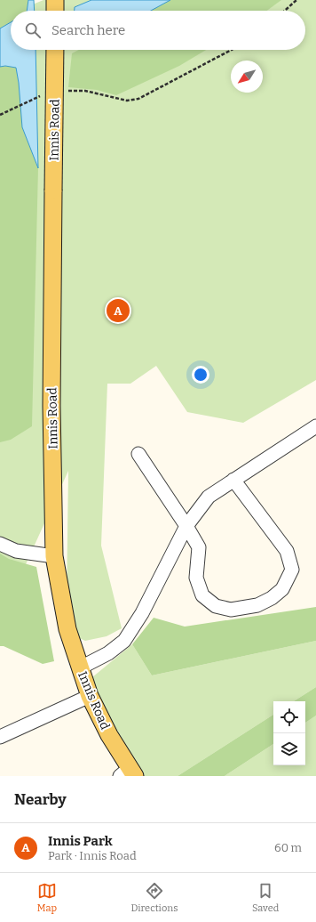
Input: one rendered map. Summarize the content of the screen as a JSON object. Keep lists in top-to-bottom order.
{
  "streets": {
    "main road": ["Innis Road"]
  },
  "north": "bottom left",
  "page": {
    "search": "Search here",
    "pins": "A",
    "heading": "Nearby",
    "list": [
      {
        "mark": "A",
        "name": "Innis Park",
        "note": "Park · Innis Road",
        "value": "60 m"
      }
    ],
    "nav": ["Map", "Directions", "Saved"]
  }
}
